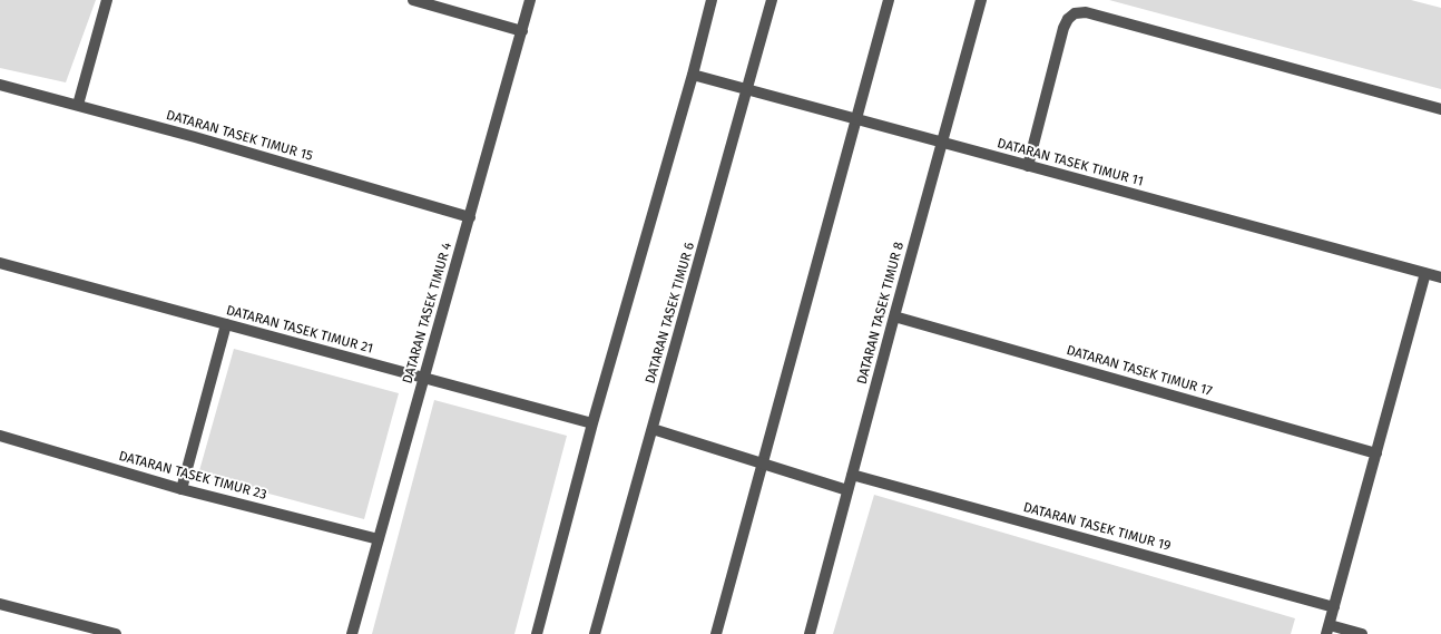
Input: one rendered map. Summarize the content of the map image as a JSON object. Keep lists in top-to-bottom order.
{
  "streets": {
    "street": [
      "DATARAN TASEK TIMUR 15",
      "DATARAN TASEK TIMUR 11",
      "DATARAN TASEK TIMUR 4",
      "DATARAN TASEK TIMUR 6",
      "DATARAN TASEK TIMUR 8",
      "DATARAN TASEK TIMUR 21",
      "DATARAN TASEK TIMUR 17",
      "DATARAN TASEK TIMUR 23",
      "DATARAN TASEK TIMUR 19"
    ]
  },
  "crossings": [
    ["DATARAN TASEK TIMUR 15", "DATARAN TASEK TIMUR 4"],
    ["DATARAN TASEK TIMUR 11", "DATARAN TASEK TIMUR 6"],
    ["DATARAN TASEK TIMUR 11", "DATARAN TASEK TIMUR 8"],
    ["DATARAN TASEK TIMUR 4", "DATARAN TASEK TIMUR 21"],
    ["DATARAN TASEK TIMUR 4", "DATARAN TASEK TIMUR 23"],
    ["DATARAN TASEK TIMUR 8", "DATARAN TASEK TIMUR 17"],
    ["DATARAN TASEK TIMUR 8", "DATARAN TASEK TIMUR 19"]
  ]
}
